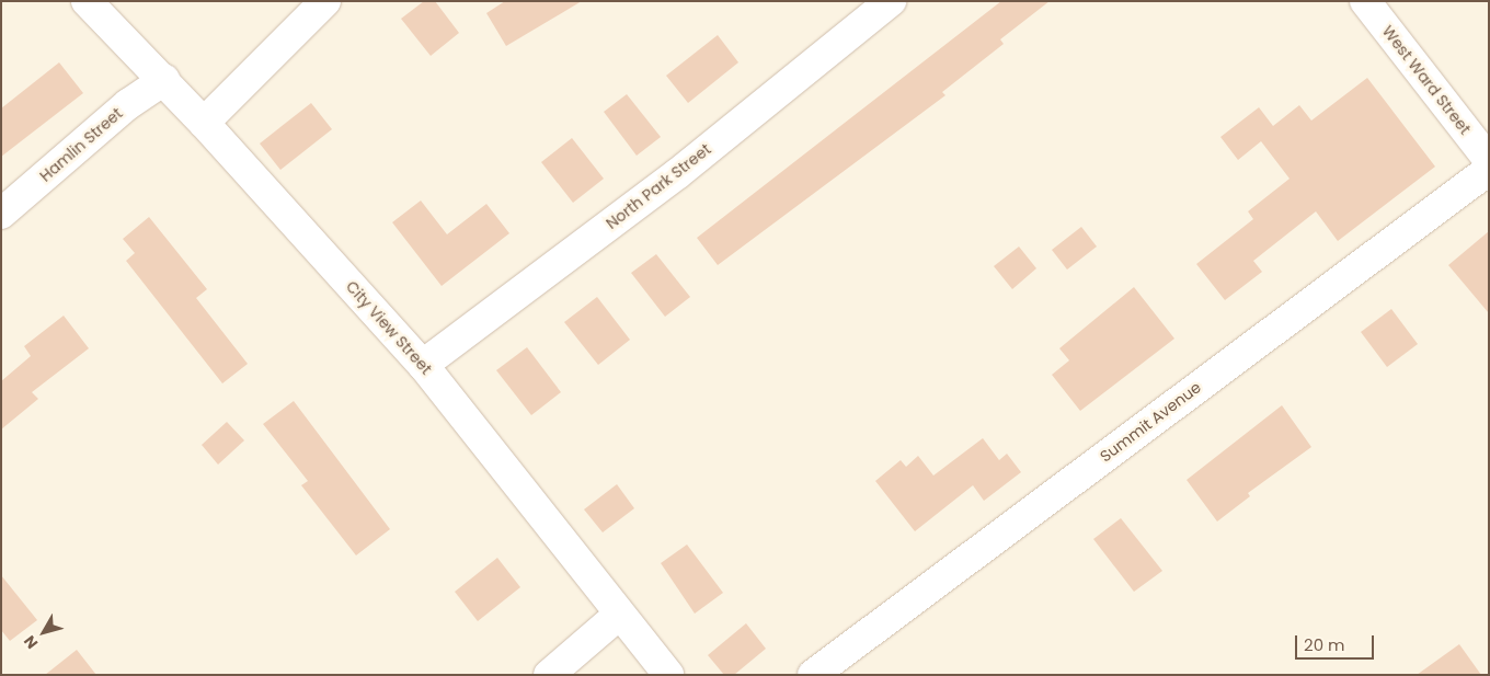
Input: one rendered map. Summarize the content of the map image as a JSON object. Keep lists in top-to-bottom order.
{
  "streets": {
    "street": [
      "West Ward Street",
      "Hamlin Street",
      "North Park Street",
      "City View Street",
      "Summit Avenue"
    ]
  },
  "crossings": [
    ["Hamlin Street", "City View Street"],
    ["North Park Street", "City View Street"]
  ],
  "scale_bar": "20 m",
  "north": "bottom left"
}
